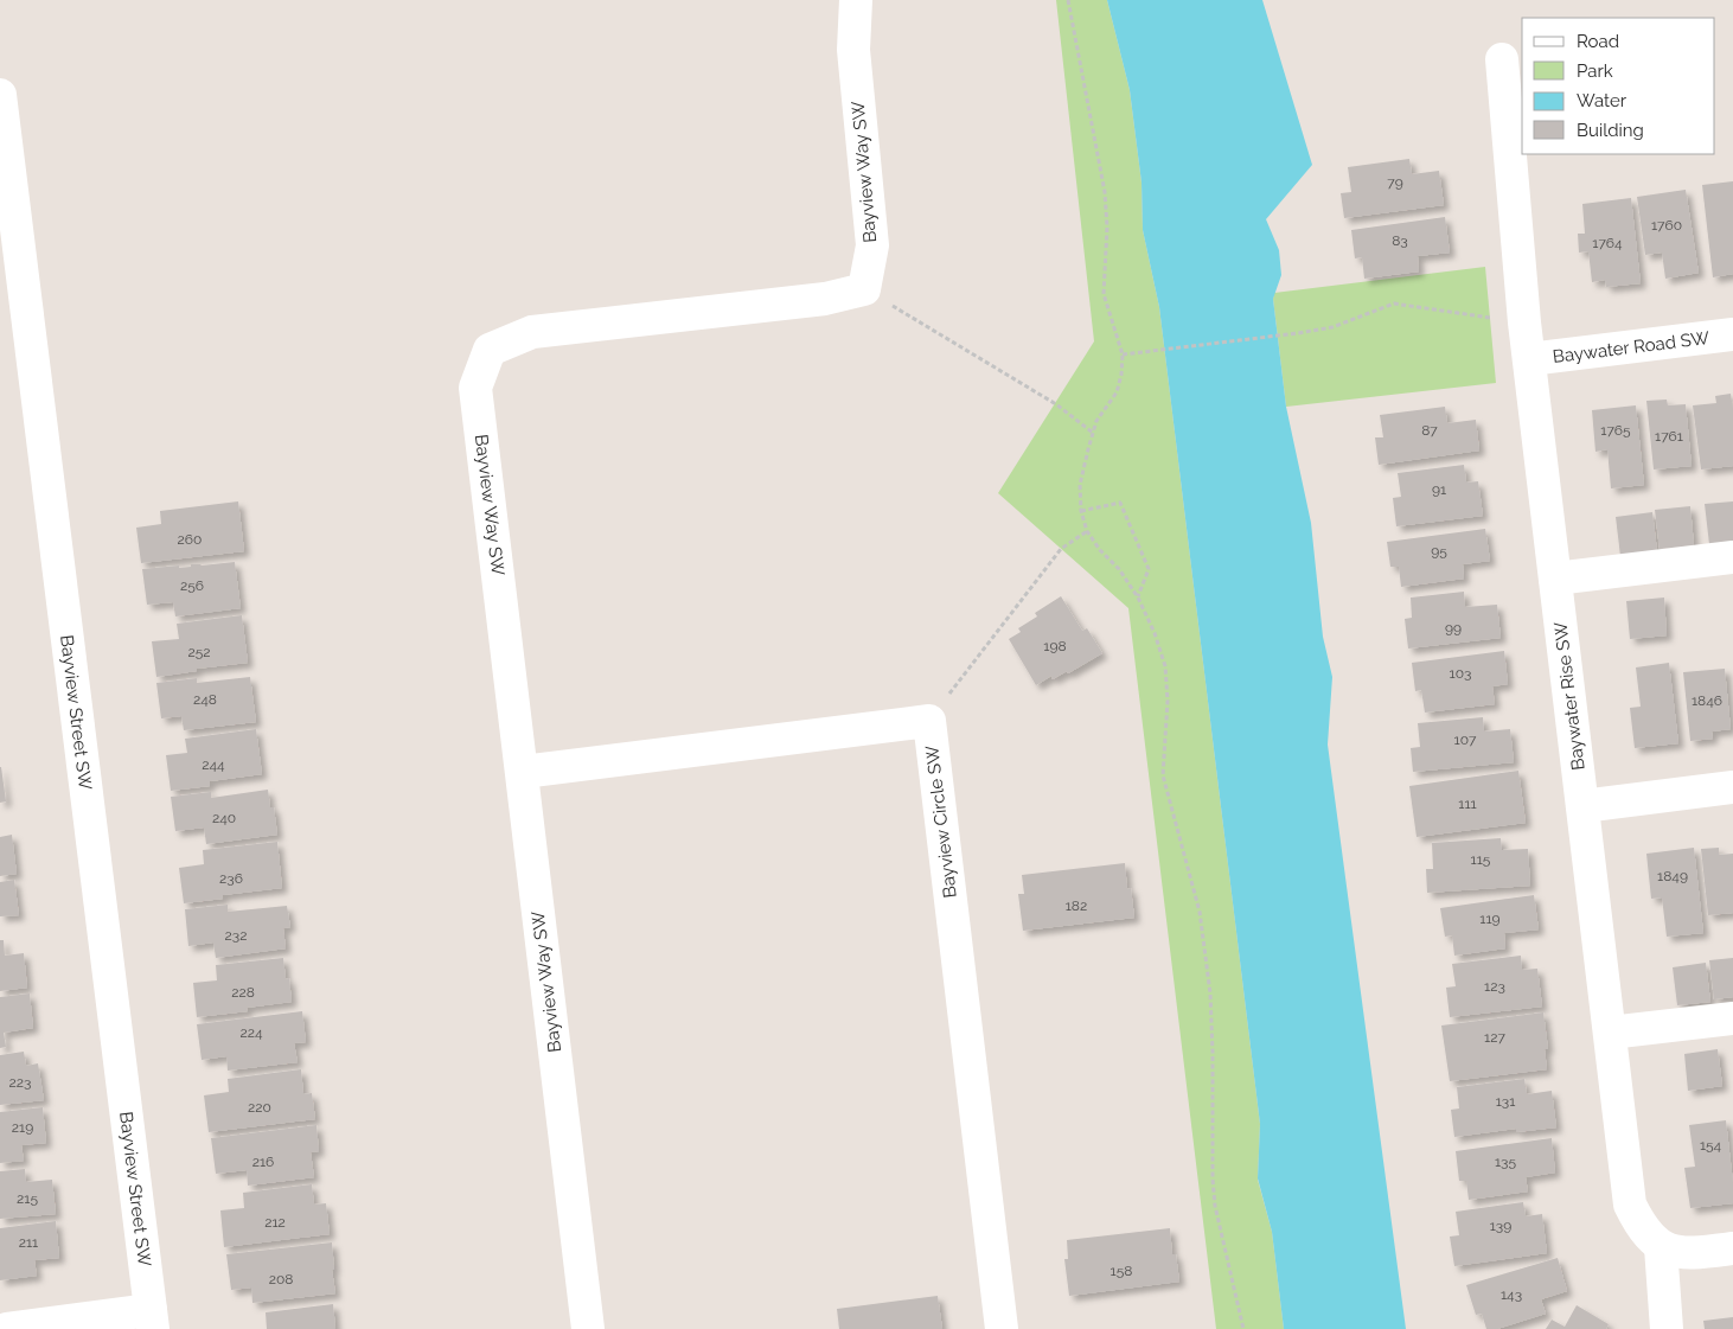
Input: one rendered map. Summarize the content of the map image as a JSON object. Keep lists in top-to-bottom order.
{
  "streets": {
    "street": [
      "Bayview Way SW",
      "Baywater Road SW",
      "Baywater Rise SW",
      "Bayview Street SW",
      "Bayview Circle SW"
    ]
  },
  "crossings": [
    ["Bayview Way SW", "Bayview Circle SW"],
    ["Baywater Road SW", "Baywater Rise SW"]
  ],
  "house_numbers": [
    "79",
    "1760",
    "83",
    "1764",
    "87",
    "1765",
    "1761",
    "91",
    "260",
    "95",
    "256",
    "99",
    "198",
    "252",
    "103",
    "248",
    "1846",
    "107",
    "244",
    "111",
    "240",
    "115",
    "1849",
    "236",
    "182",
    "119",
    "232",
    "123",
    "228",
    "224",
    "127",
    "223",
    "131",
    "220",
    "219",
    "154",
    "216",
    "135",
    "215",
    "212",
    "139",
    "211",
    "158",
    "208",
    "143"
  ],
  "legend": [
    "Road",
    "Park",
    "Water",
    "Building"
  ]
}
